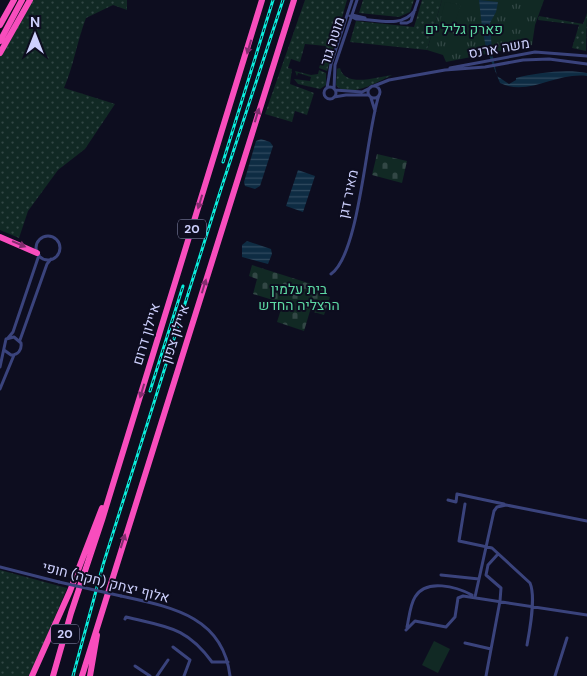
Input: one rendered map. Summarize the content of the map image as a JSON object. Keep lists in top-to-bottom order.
{
  "streets": {
    "highway": ["20", "איילון דרום", "איילון צפון"],
    "street": [
      "מוטה גור",
      "משה ארנס",
      "מאיר דגן",
      "אלוף יצחק (חקה) חופי"
    ]
  },
  "crossings": [
    ["מוטה גור", "משה ארנס"]
  ],
  "one_way": ["איילון דרום", "איילון צפון"],
  "parks": ["פארק גליל ים", "בית עלמין הרצליה החדש"],
  "north": "top"
}
